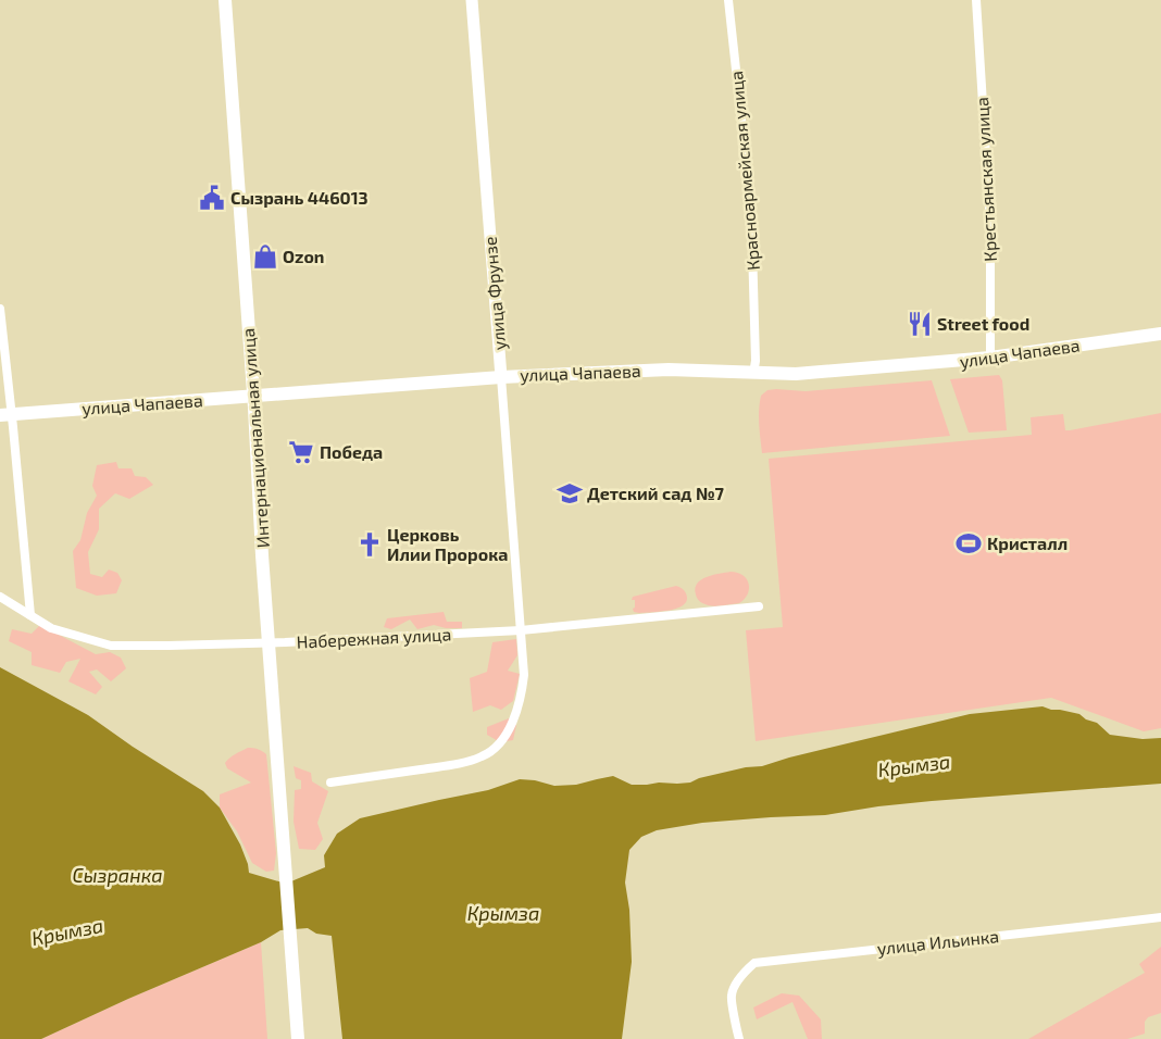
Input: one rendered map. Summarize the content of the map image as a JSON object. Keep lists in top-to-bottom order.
{
  "streets": {
    "main road": ["улица Чапаева", "Интернациональная улица"],
    "street": [
      "Красноармейская улица",
      "Крестьянская улица",
      "улица Фрунзе",
      "Набережная улица",
      "улица Ильинка"
    ]
  },
  "crossings": [
    ["Красноармейская улица", "улица Чапаева"],
    ["Крестьянская улица", "улица Чапаева"],
    ["улица Фрунзе", "улица Чапаева"],
    ["улица Фрунзе", "Набережная улица"],
    ["улица Чапаева", "Интернациональная улица"],
    ["Интернациональная улица", "Набережная улица"]
  ],
  "water": ["Крымза", "Сызранка"],
  "places": {
    "public building": ["Сызрань 446013"],
    "shop": ["Ozon"],
    "restaurant": ["Street food"],
    "supermarket": ["Победа"],
    "school or university": ["Детский сад №7"],
    "sports": ["Кристалл"],
    "church": ["Церковь Илии Пророка"]
  }
}
